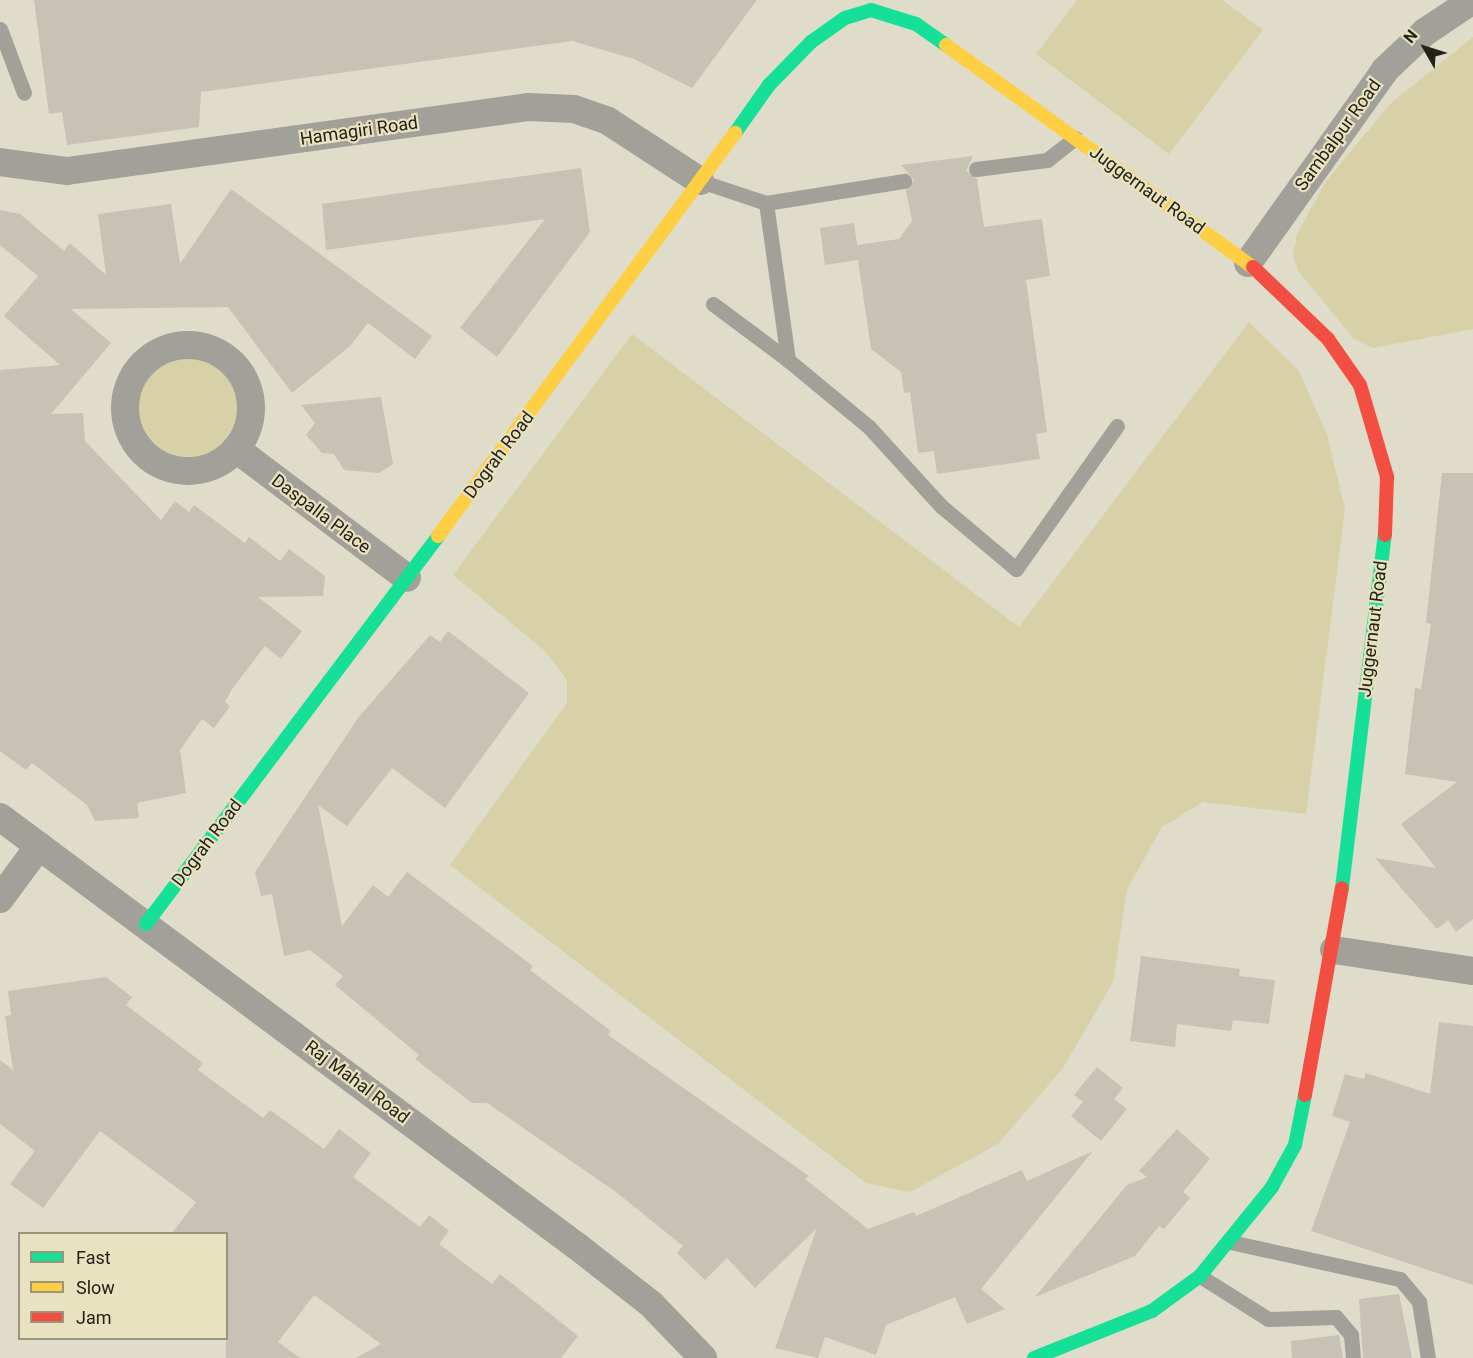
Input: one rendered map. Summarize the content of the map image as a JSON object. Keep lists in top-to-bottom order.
{
  "streets": {
    "street": [
      "Hamagiri Road",
      "Sambalpur Road",
      "Juggernaut Road",
      "Dograh Road",
      "Daspalla Place",
      "Raj Mahal Road"
    ]
  },
  "crossings": [
    ["Hamagiri Road", "Dograh Road"],
    ["Sambalpur Road", "Juggernaut Road"],
    ["Juggernaut Road", "Dograh Road"],
    ["Dograh Road", "Daspalla Place"],
    ["Dograh Road", "Raj Mahal Road"]
  ],
  "legend": ["Fast", "Slow", "Jam"],
  "north": "top left"
}
